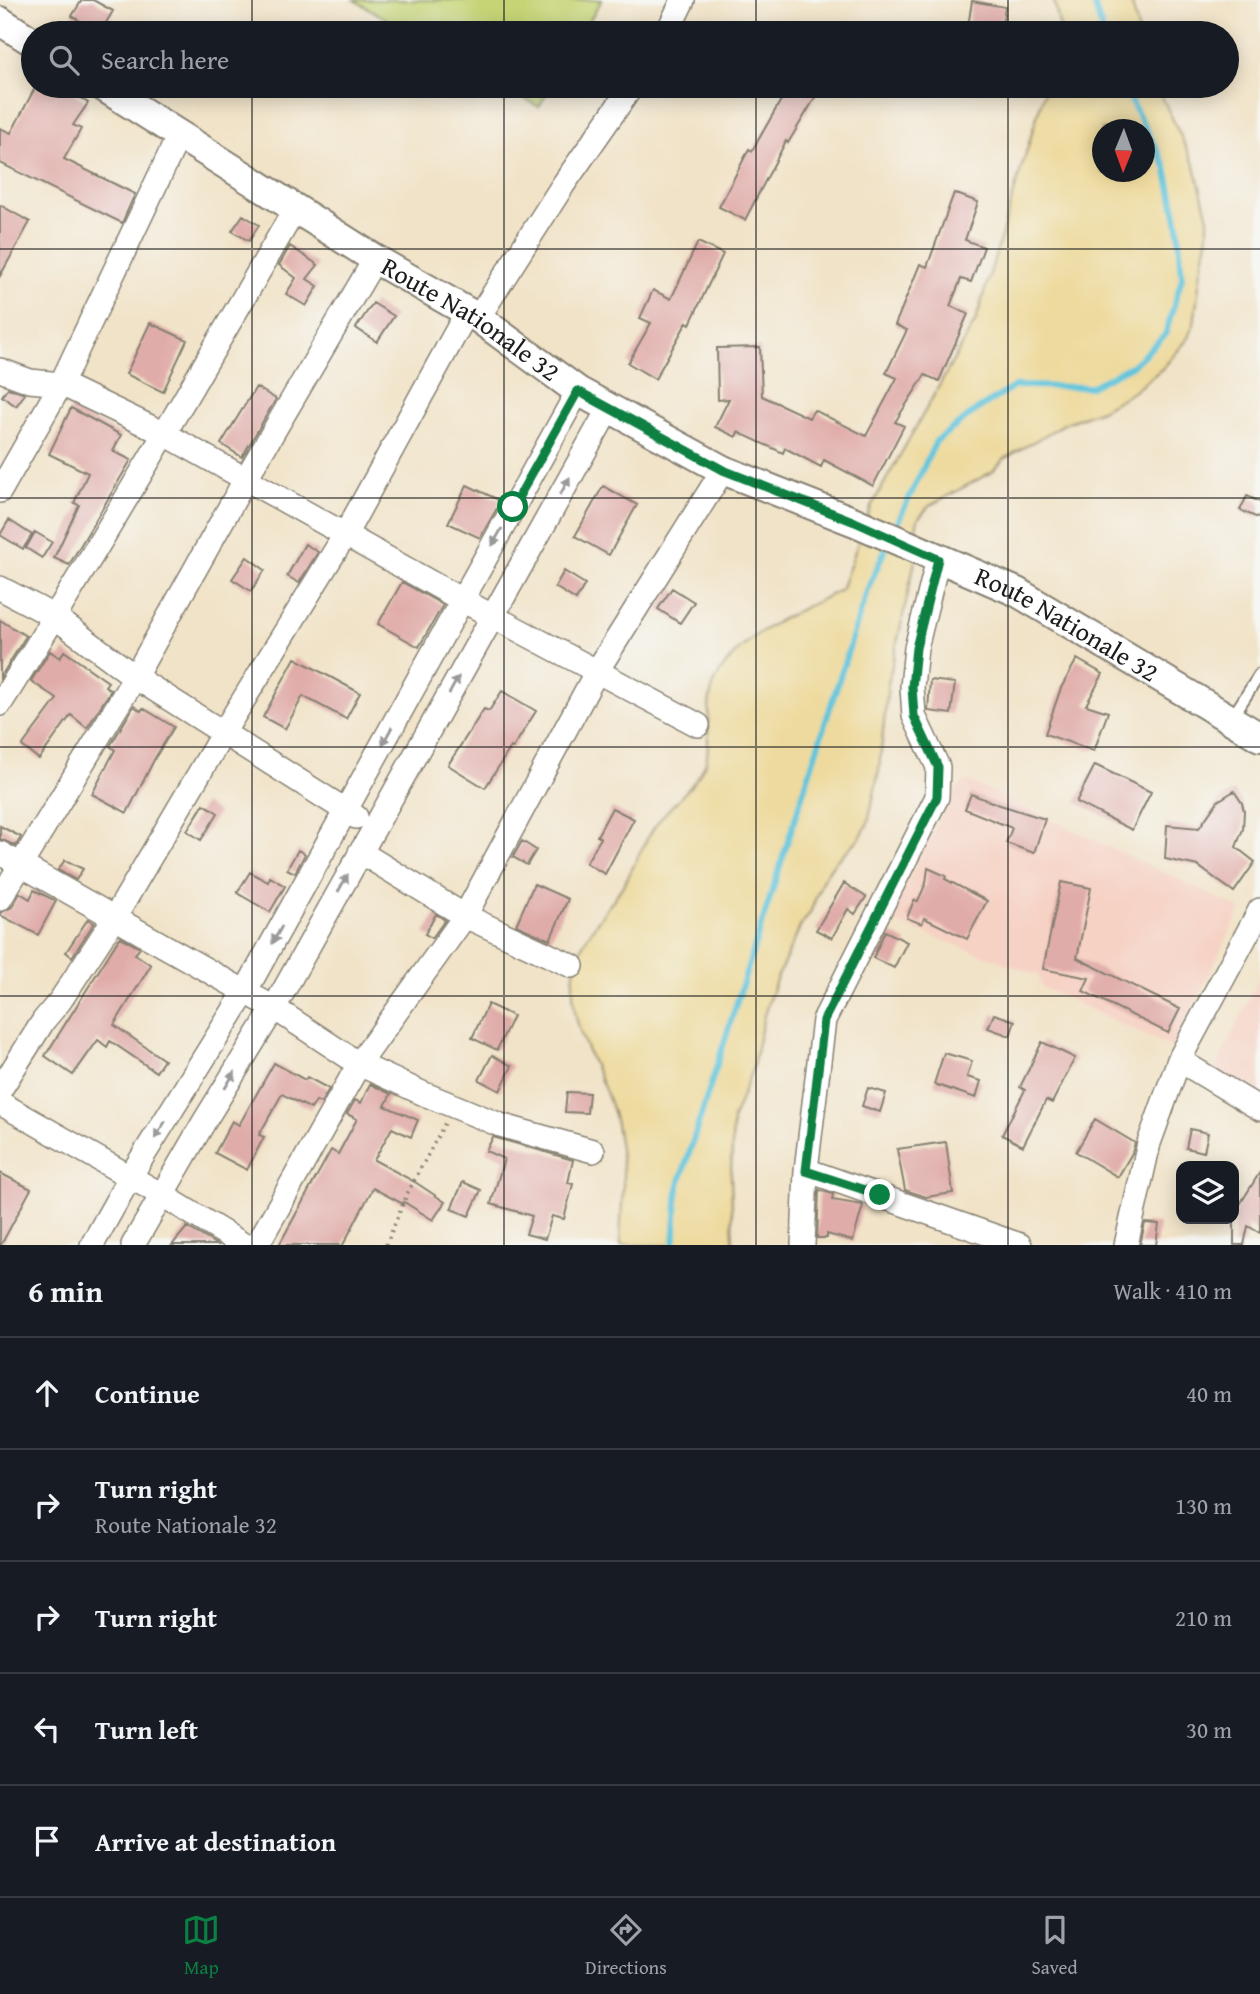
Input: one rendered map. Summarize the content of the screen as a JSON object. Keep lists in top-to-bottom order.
{
  "streets": {
    "street": ["Route Nationale 32"]
  },
  "north": "bottom",
  "page": {
    "search": "Search here",
    "heading": ["6 min", "Walk · 410 m"],
    "list": [
      ["Continue", "40 m"],
      ["Turn right", "Route Nationale 32", "130 m"],
      ["Turn right", "210 m"],
      ["Turn left", "30 m"],
      "Arrive at destination"
    ],
    "nav": ["Map", "Directions", "Saved"]
  }
}
